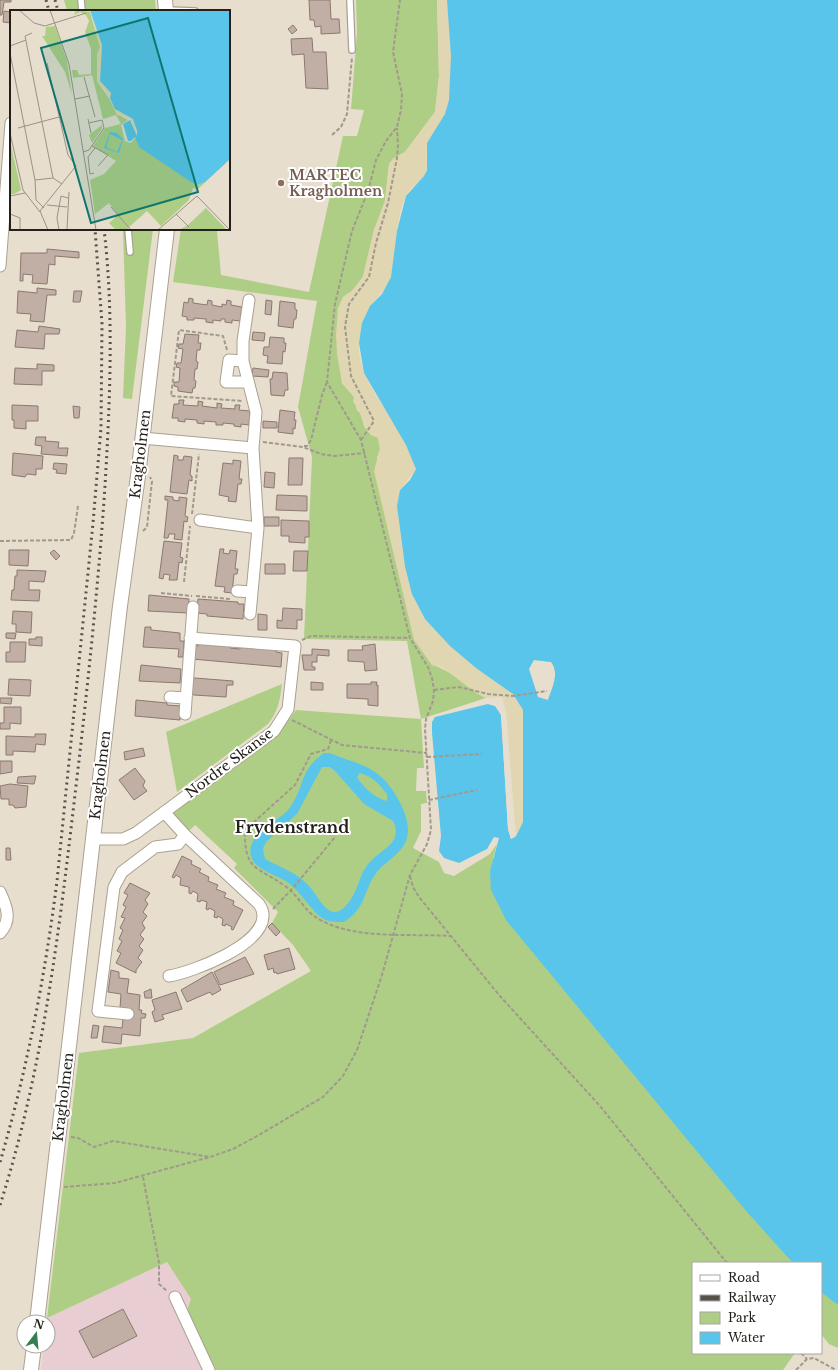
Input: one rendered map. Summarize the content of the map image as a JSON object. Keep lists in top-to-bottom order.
{
  "streets": {
    "street": ["Kragholmen", "Nordre Skanse"]
  },
  "crossings": [
    ["Kragholmen", "Nordre Skanse"]
  ],
  "districts": ["Frydenstrand"],
  "places": ["MARTEC Kragholmen"],
  "legend": [
    "Road",
    "Railway",
    "Park",
    "Water"
  ],
  "north": "top"
}
